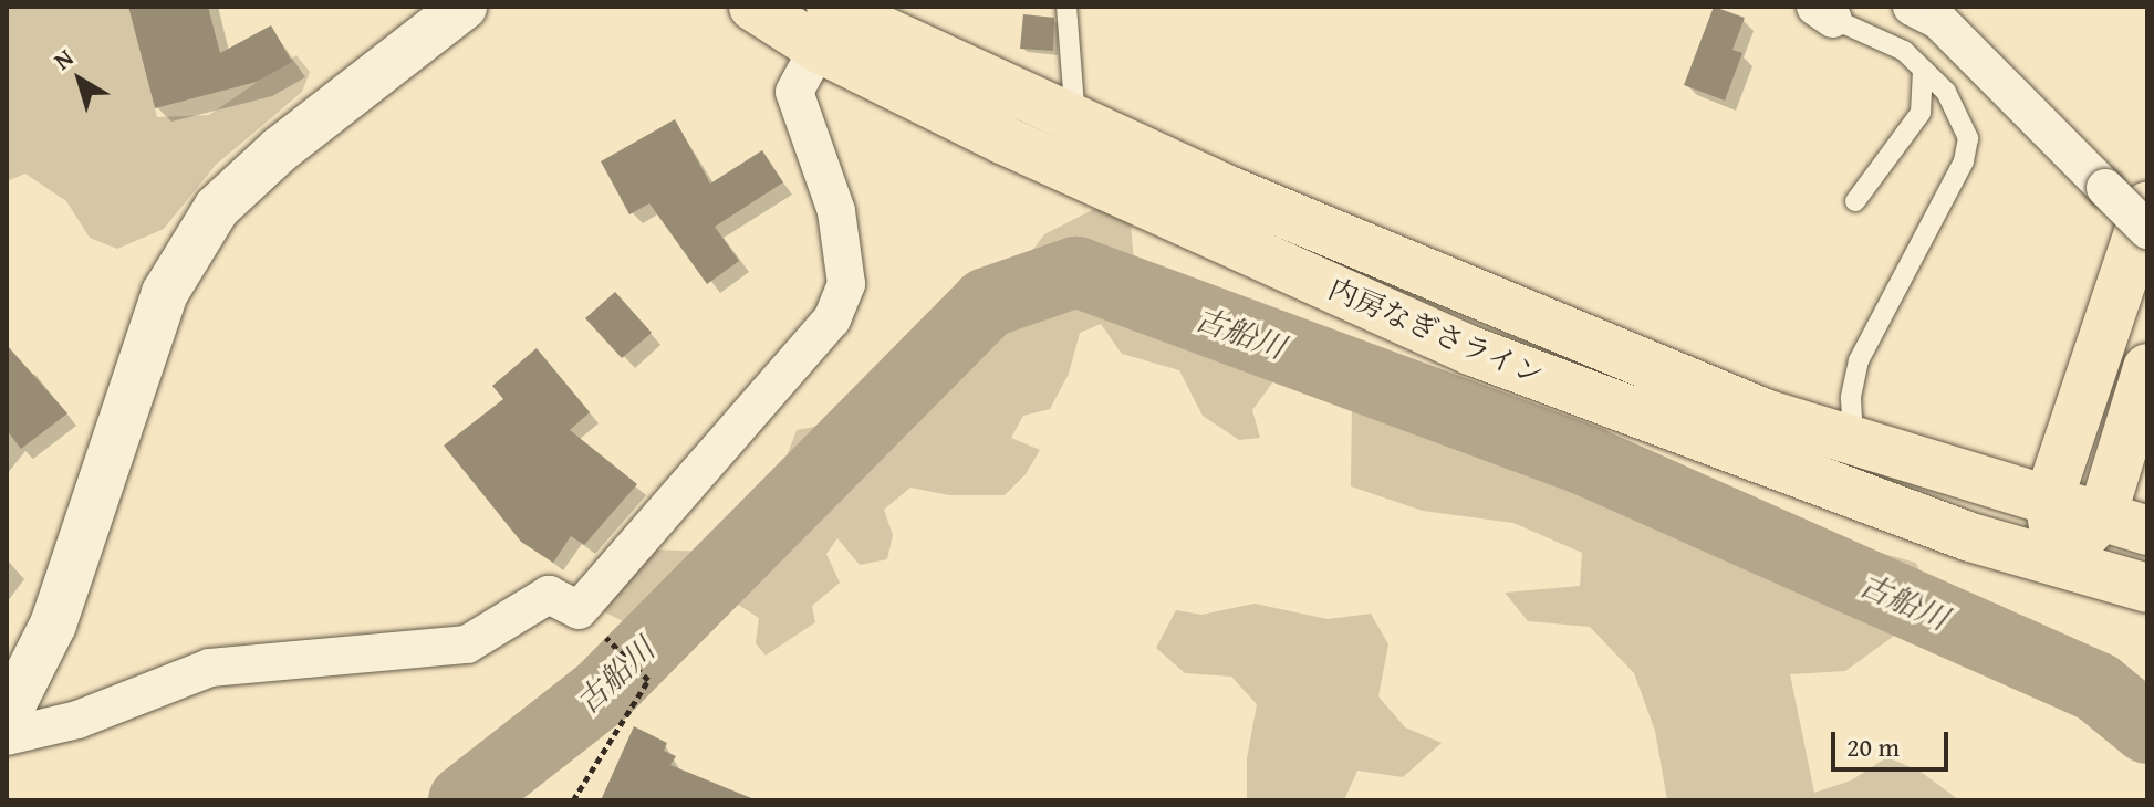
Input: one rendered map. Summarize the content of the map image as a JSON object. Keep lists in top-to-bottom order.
{
  "streets": {
    "highway": ["内房なぎさライン"]
  },
  "water": ["古船川"],
  "scale_bar": "20 m",
  "north": "top left"
}
